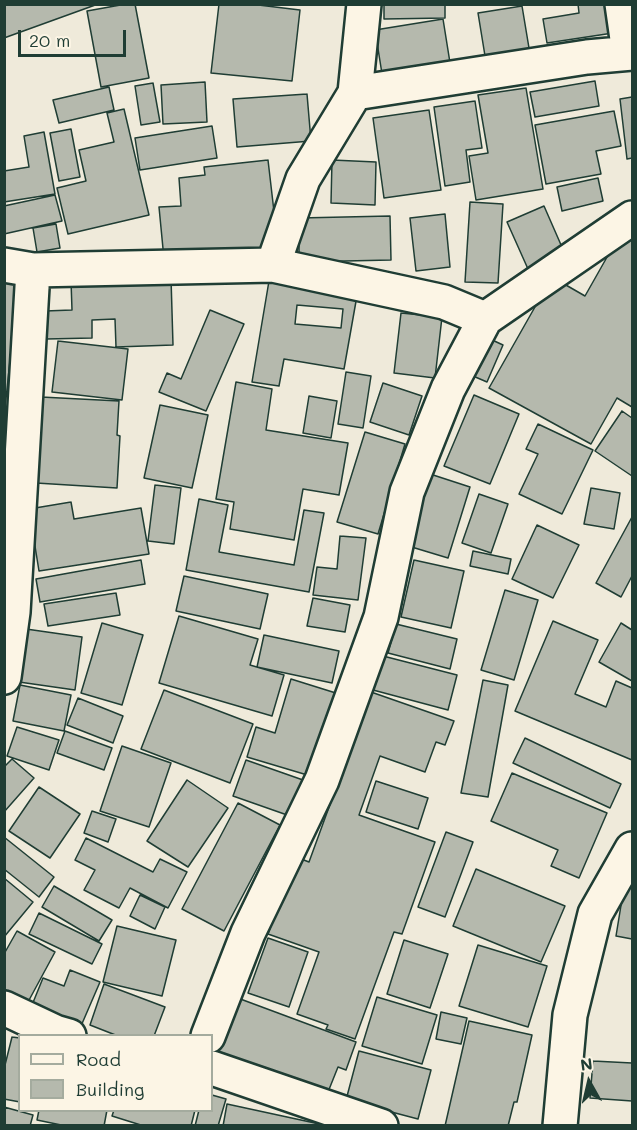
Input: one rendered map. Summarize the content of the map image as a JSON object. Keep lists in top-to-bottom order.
{
  "legend": ["Road", "Building"],
  "scale_bar": "20 m",
  "north": "top"
}
